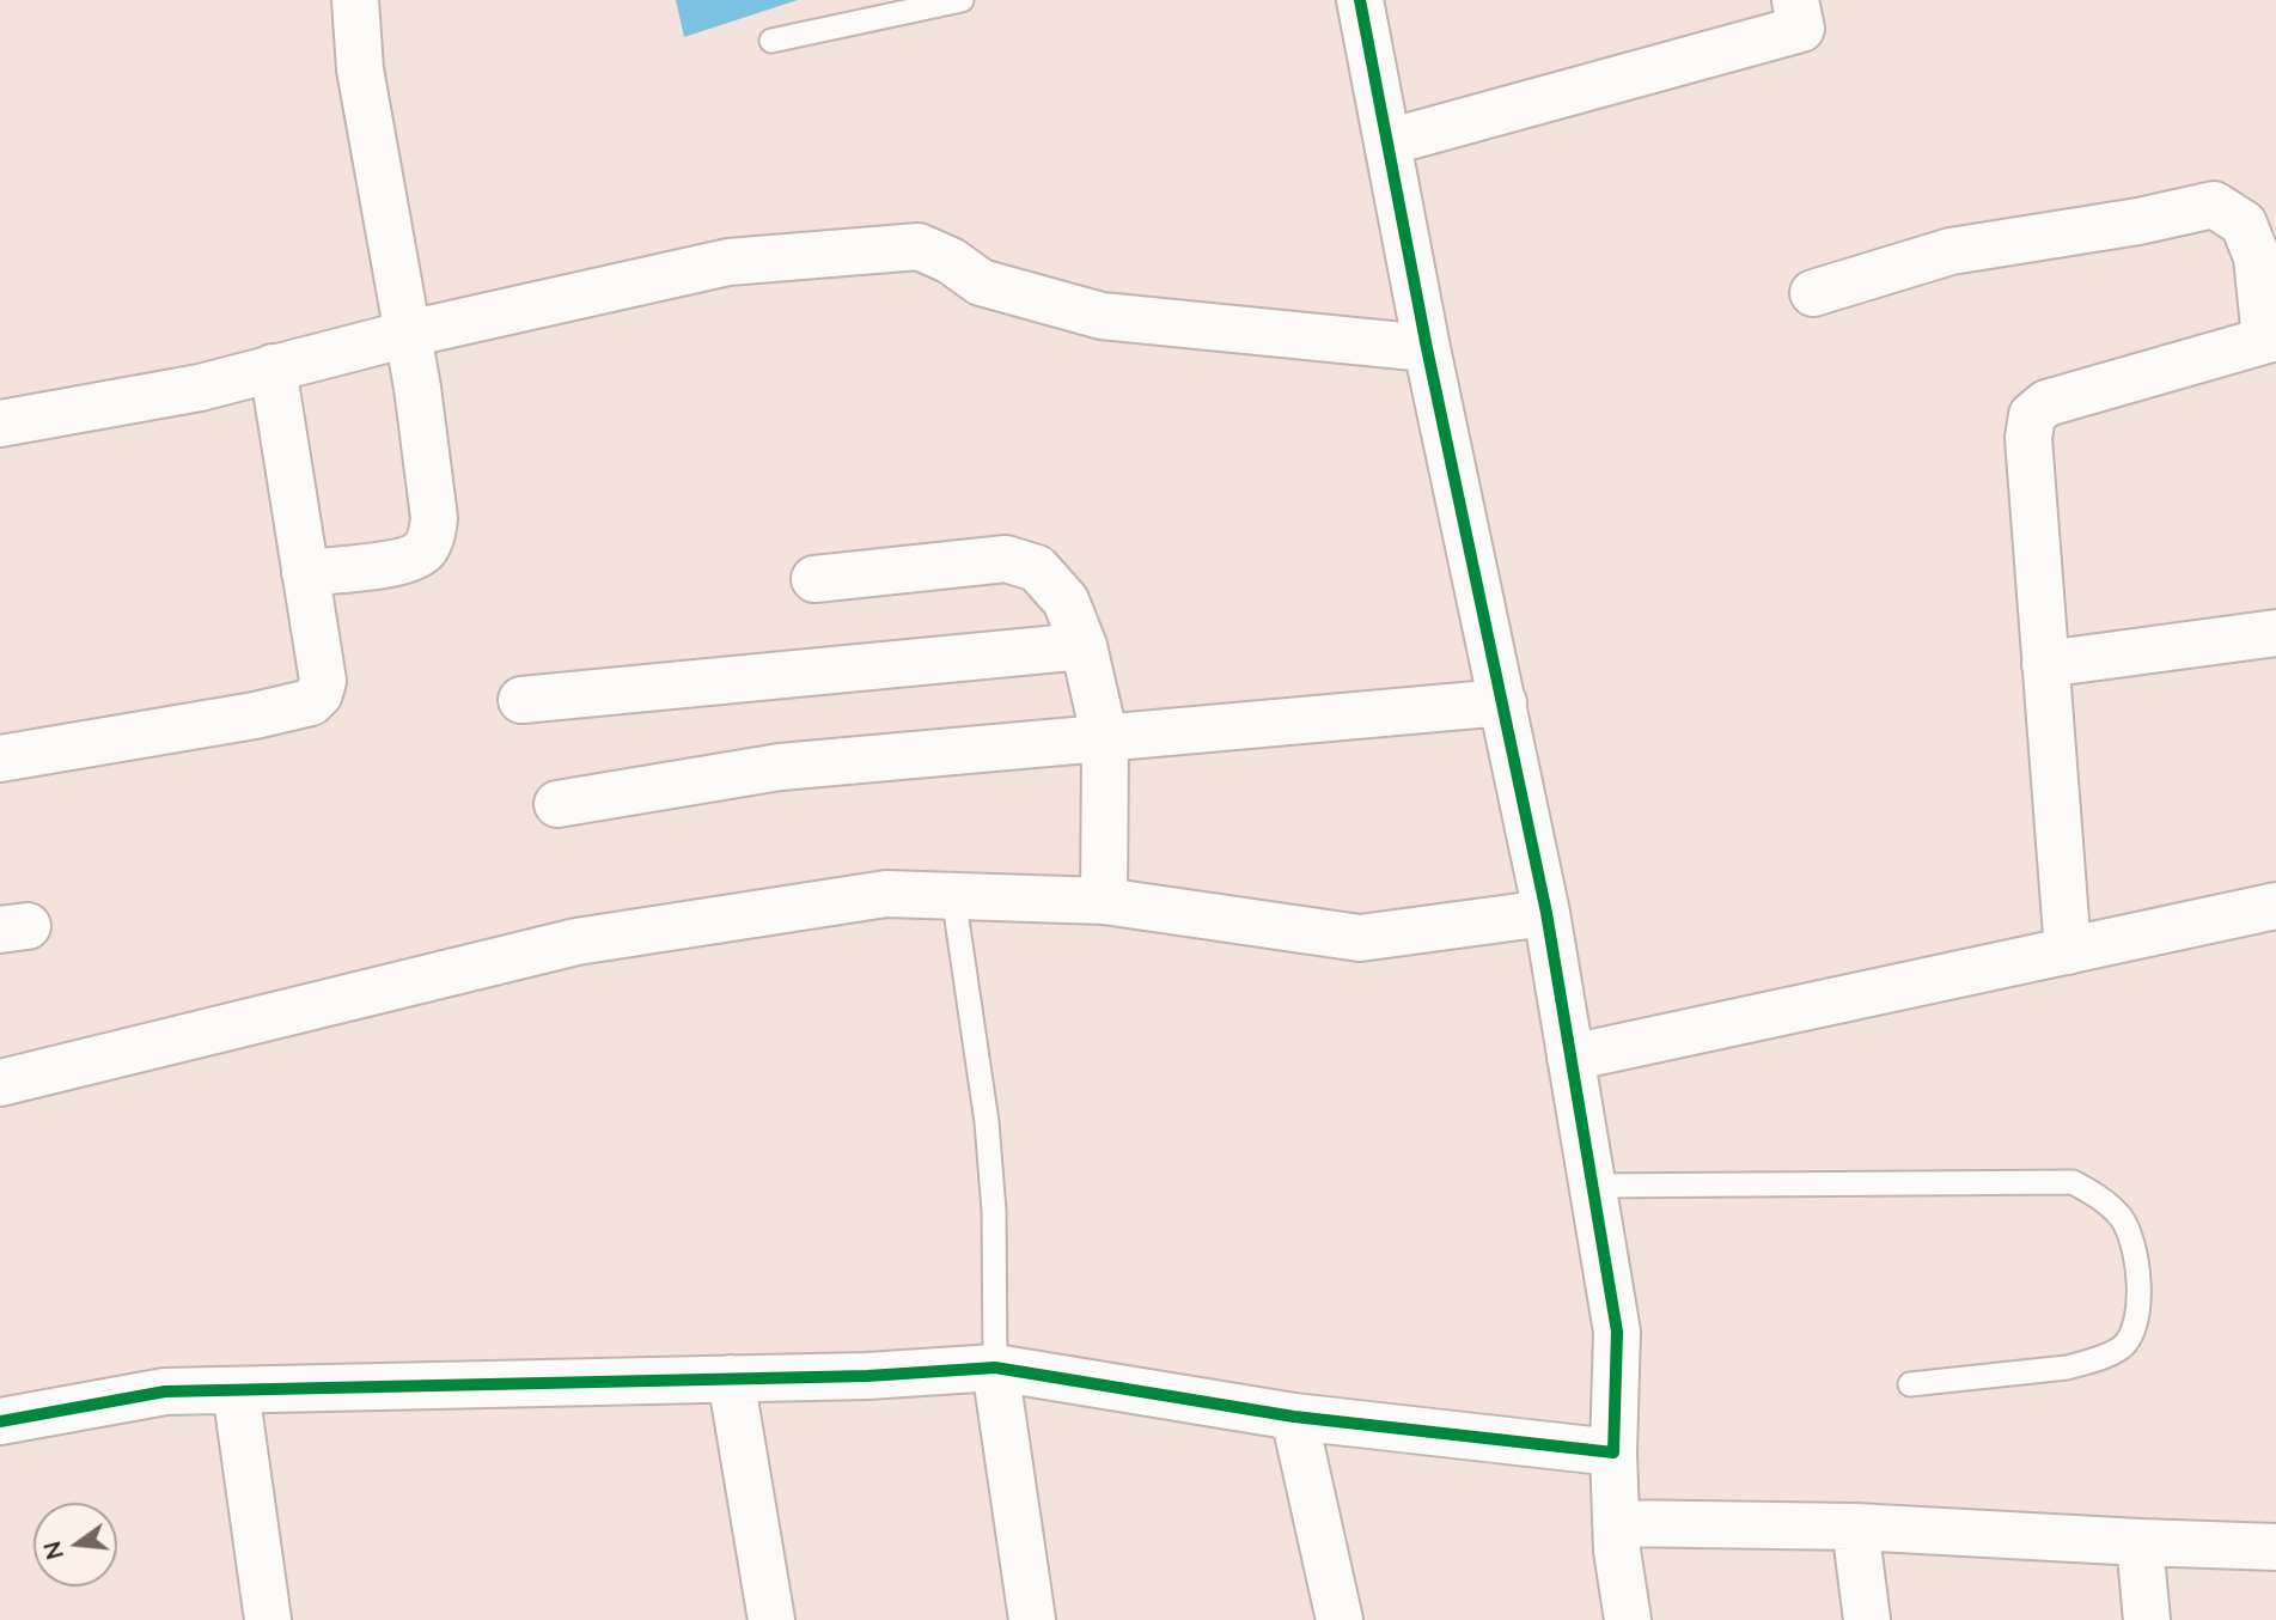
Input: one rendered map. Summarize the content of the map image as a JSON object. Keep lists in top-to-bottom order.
{
  "north": "left"
}
